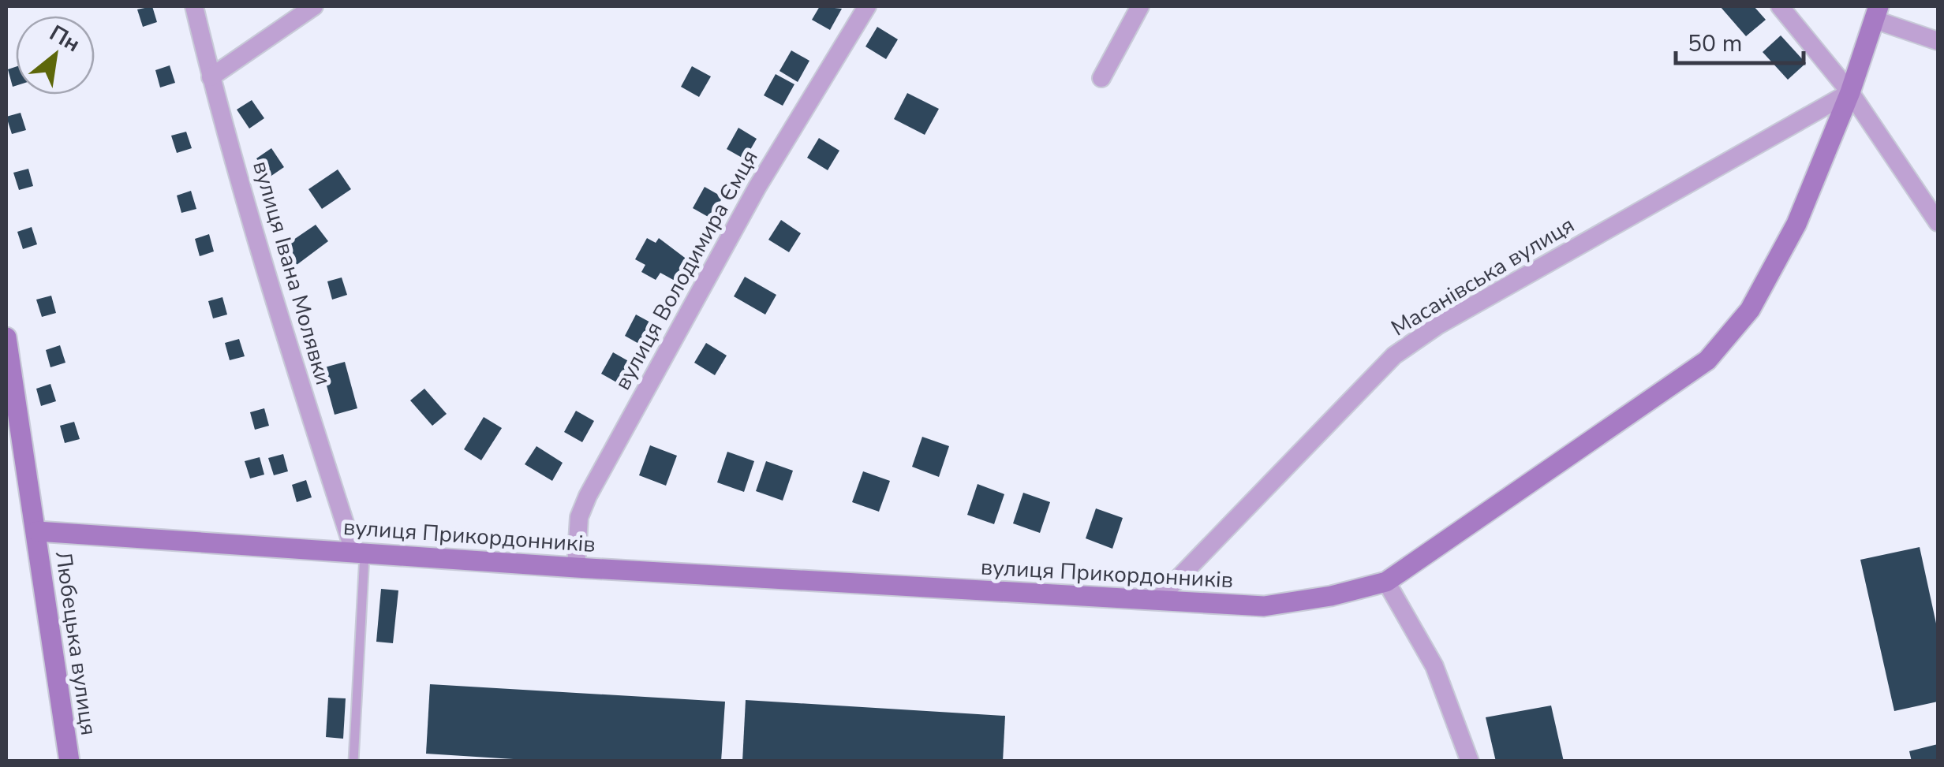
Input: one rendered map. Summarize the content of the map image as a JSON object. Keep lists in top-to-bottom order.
{
  "streets": {
    "street": [
      "вулиця Володимира Ємця",
      "вулиця Івана Молявки",
      "Масанівська вулиця",
      "вулиця Прикордонників",
      "Любецька вулиця"
    ]
  },
  "crossings": [
    ["вулиця Володимира Ємця", "вулиця Прикордонників"],
    ["вулиця Івана Молявки", "вулиця Прикордонників"],
    ["Масанівська вулиця", "вулиця Прикордонників"],
    ["вулиця Прикордонників", "Любецька вулиця"]
  ],
  "scale_bar": "50 m",
  "north": "top right"
}
